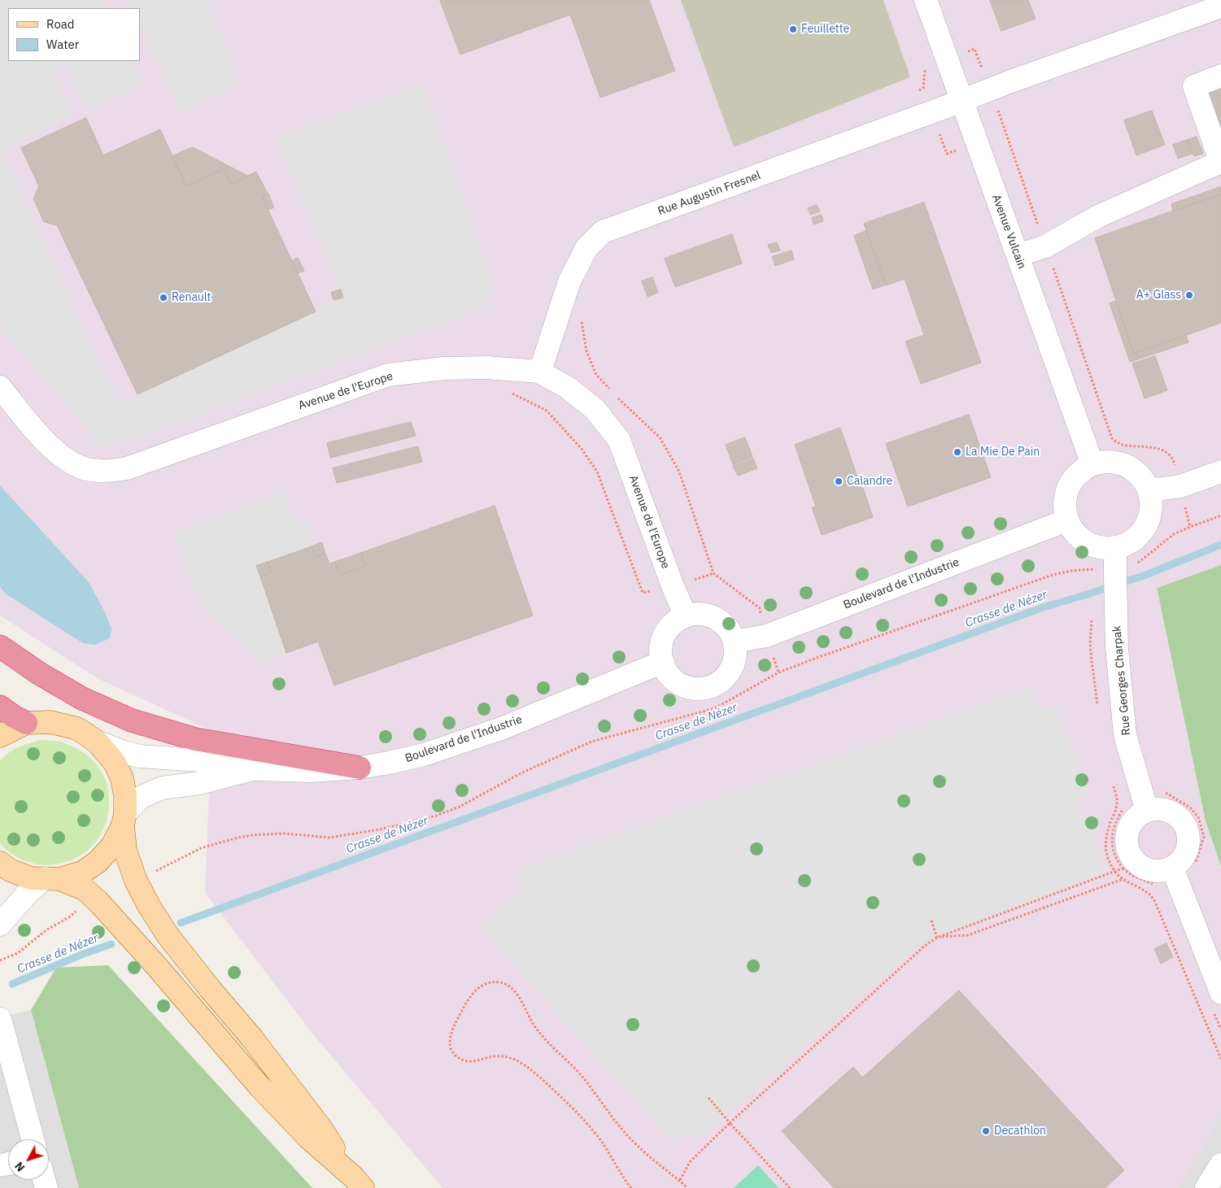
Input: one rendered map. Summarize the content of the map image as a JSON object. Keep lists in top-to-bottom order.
{
  "streets": {
    "street": [
      "Rue Augustin Fresnel",
      "Avenue Vulcain",
      "Avenue de l'Europe",
      "Boulevard de l'Industrie",
      "Rue Georges Charpak"
    ]
  },
  "crossings": [
    ["Rue Augustin Fresnel", "Avenue Vulcain"],
    ["Rue Augustin Fresnel", "Avenue de l'Europe"],
    ["Avenue Vulcain", "Boulevard de l'Industrie"],
    ["Avenue Vulcain", "Rue Georges Charpak"],
    ["Avenue de l'Europe", "Boulevard de l'Industrie"],
    ["Boulevard de l'Industrie", "Rue Georges Charpak"]
  ],
  "water": ["Crasse de Nézer"],
  "places": [
    "Feuillette",
    "A+ Glass",
    "Renault",
    "La Mie De Pain",
    "Calandre",
    "Decathlon"
  ],
  "legend": ["Road", "Water"],
  "north": "bottom left"
}
